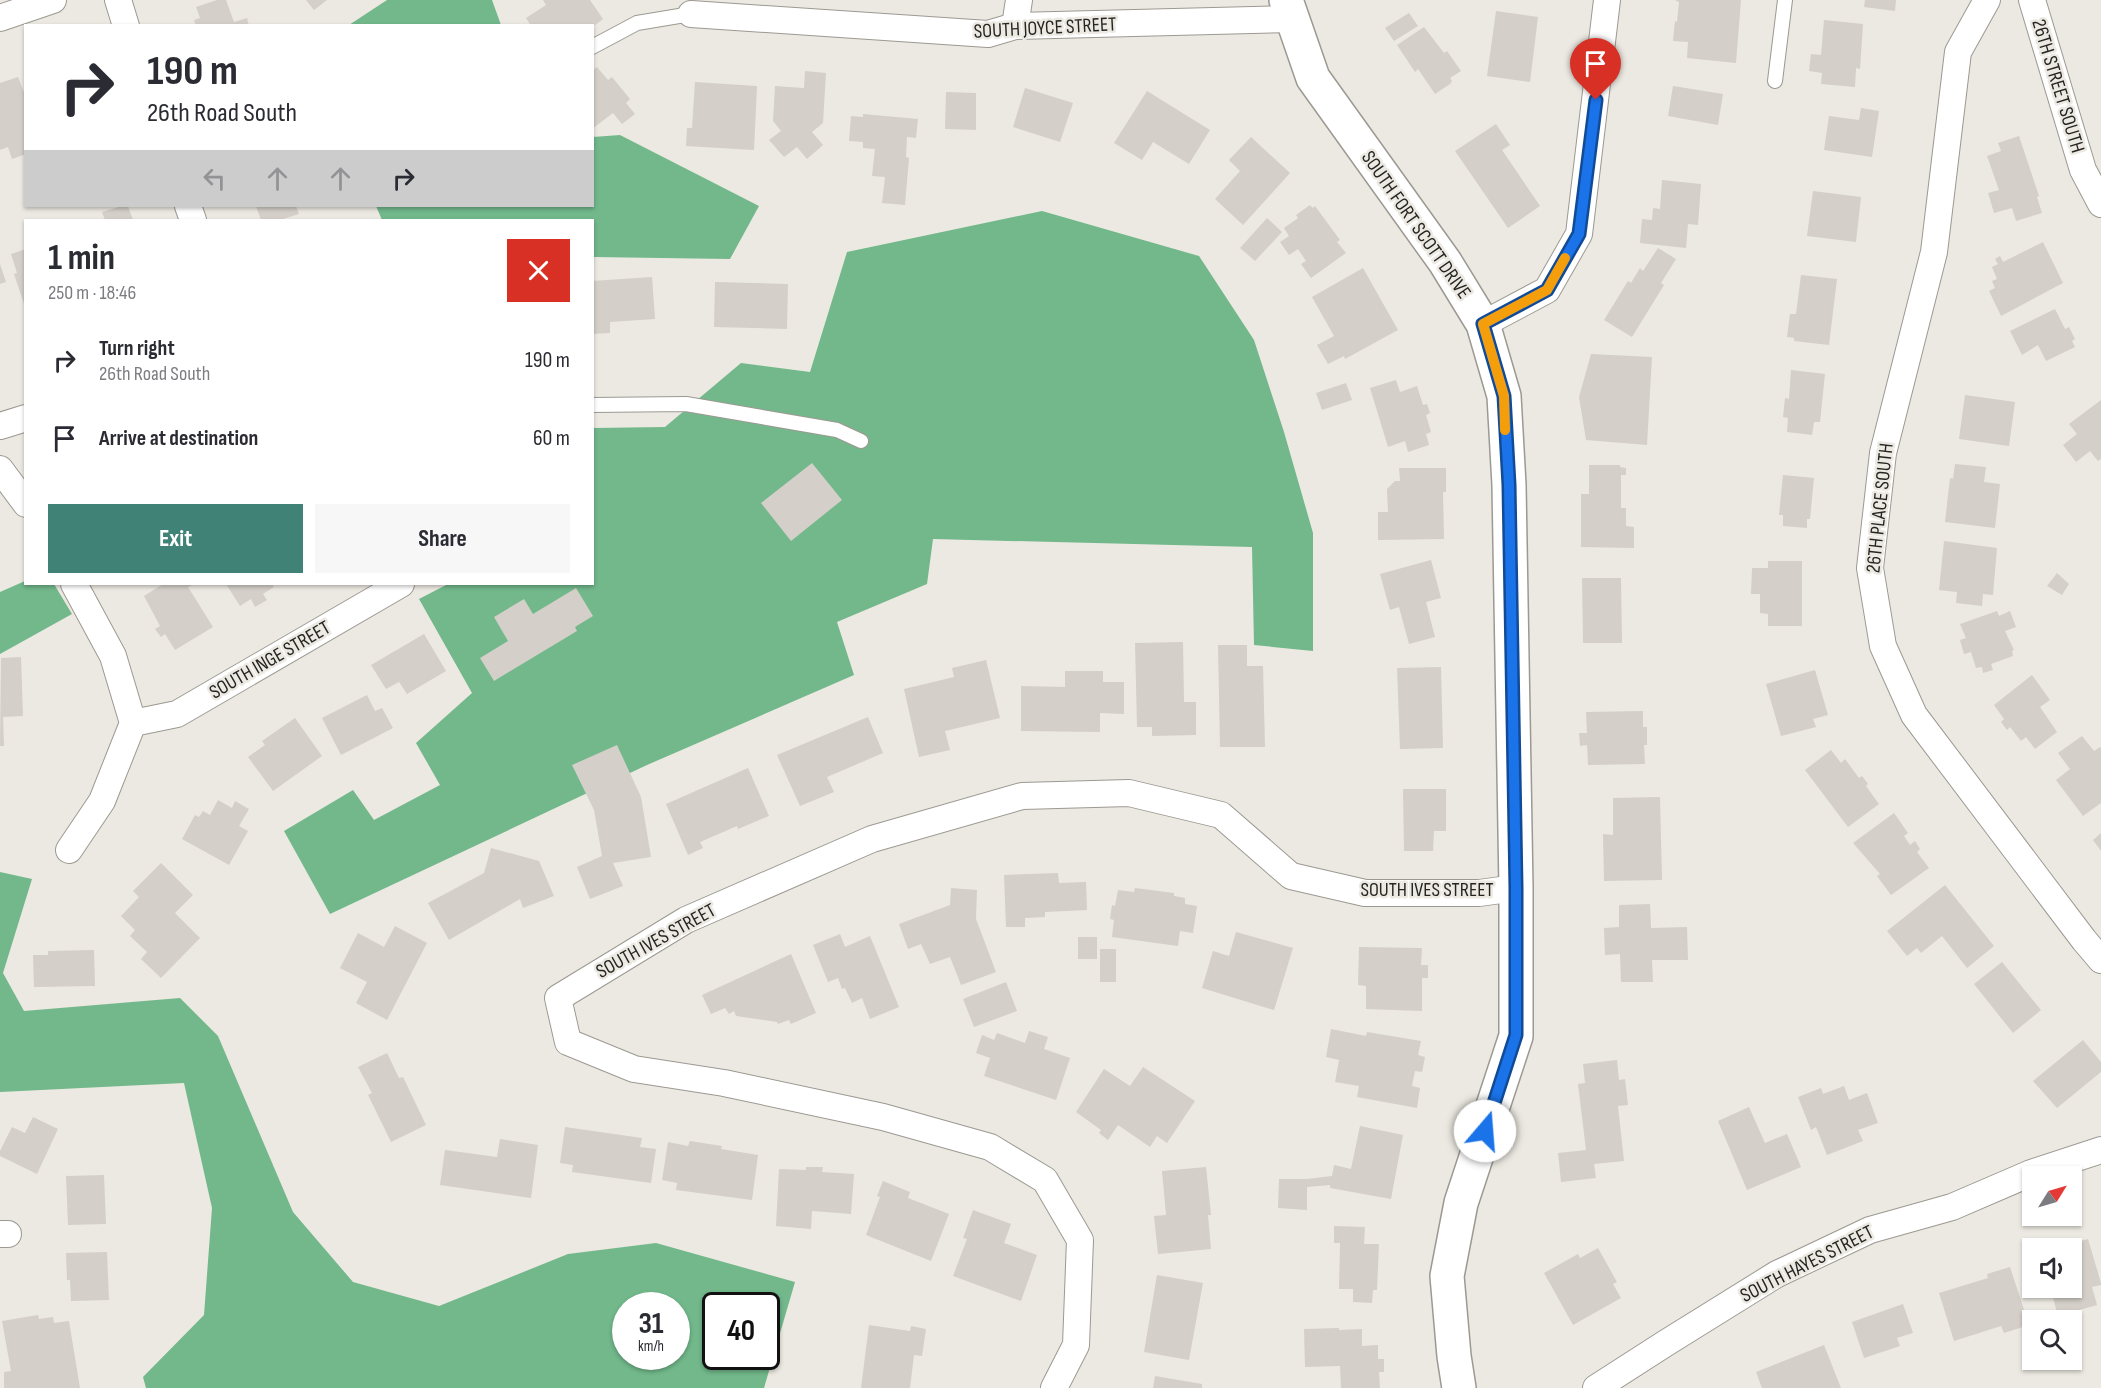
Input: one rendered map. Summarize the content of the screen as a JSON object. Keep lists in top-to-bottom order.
{
  "streets": {
    "street": [
      "SOUTH JOYCE STREET",
      "26TH STREET SOUTH",
      "SOUTH FORT SCOTT DRIVE",
      "26TH PLACE SOUTH",
      "SOUTH INGE STREET",
      "SOUTH IVES STREET",
      "SOUTH HAYES STREET"
    ]
  },
  "crossings": [
    ["SOUTH JOYCE STREET", "SOUTH FORT SCOTT DRIVE"],
    ["SOUTH FORT SCOTT DRIVE", "SOUTH IVES STREET"]
  ],
  "north": "top right",
  "page": {
    "turn": ["190 m", "26th Road South"],
    "heading": ["1 min", "250 m · 18:46"],
    "list": [
      {
        "name": "Turn right",
        "note": "26th Road South",
        "value": "190 m"
      },
      {
        "name": "Arrive at destination",
        "value": "60 m"
      }
    ],
    "buttons": ["Exit", "Share"],
    "speed": "31 km/h",
    "limit": "40"
  }
}
